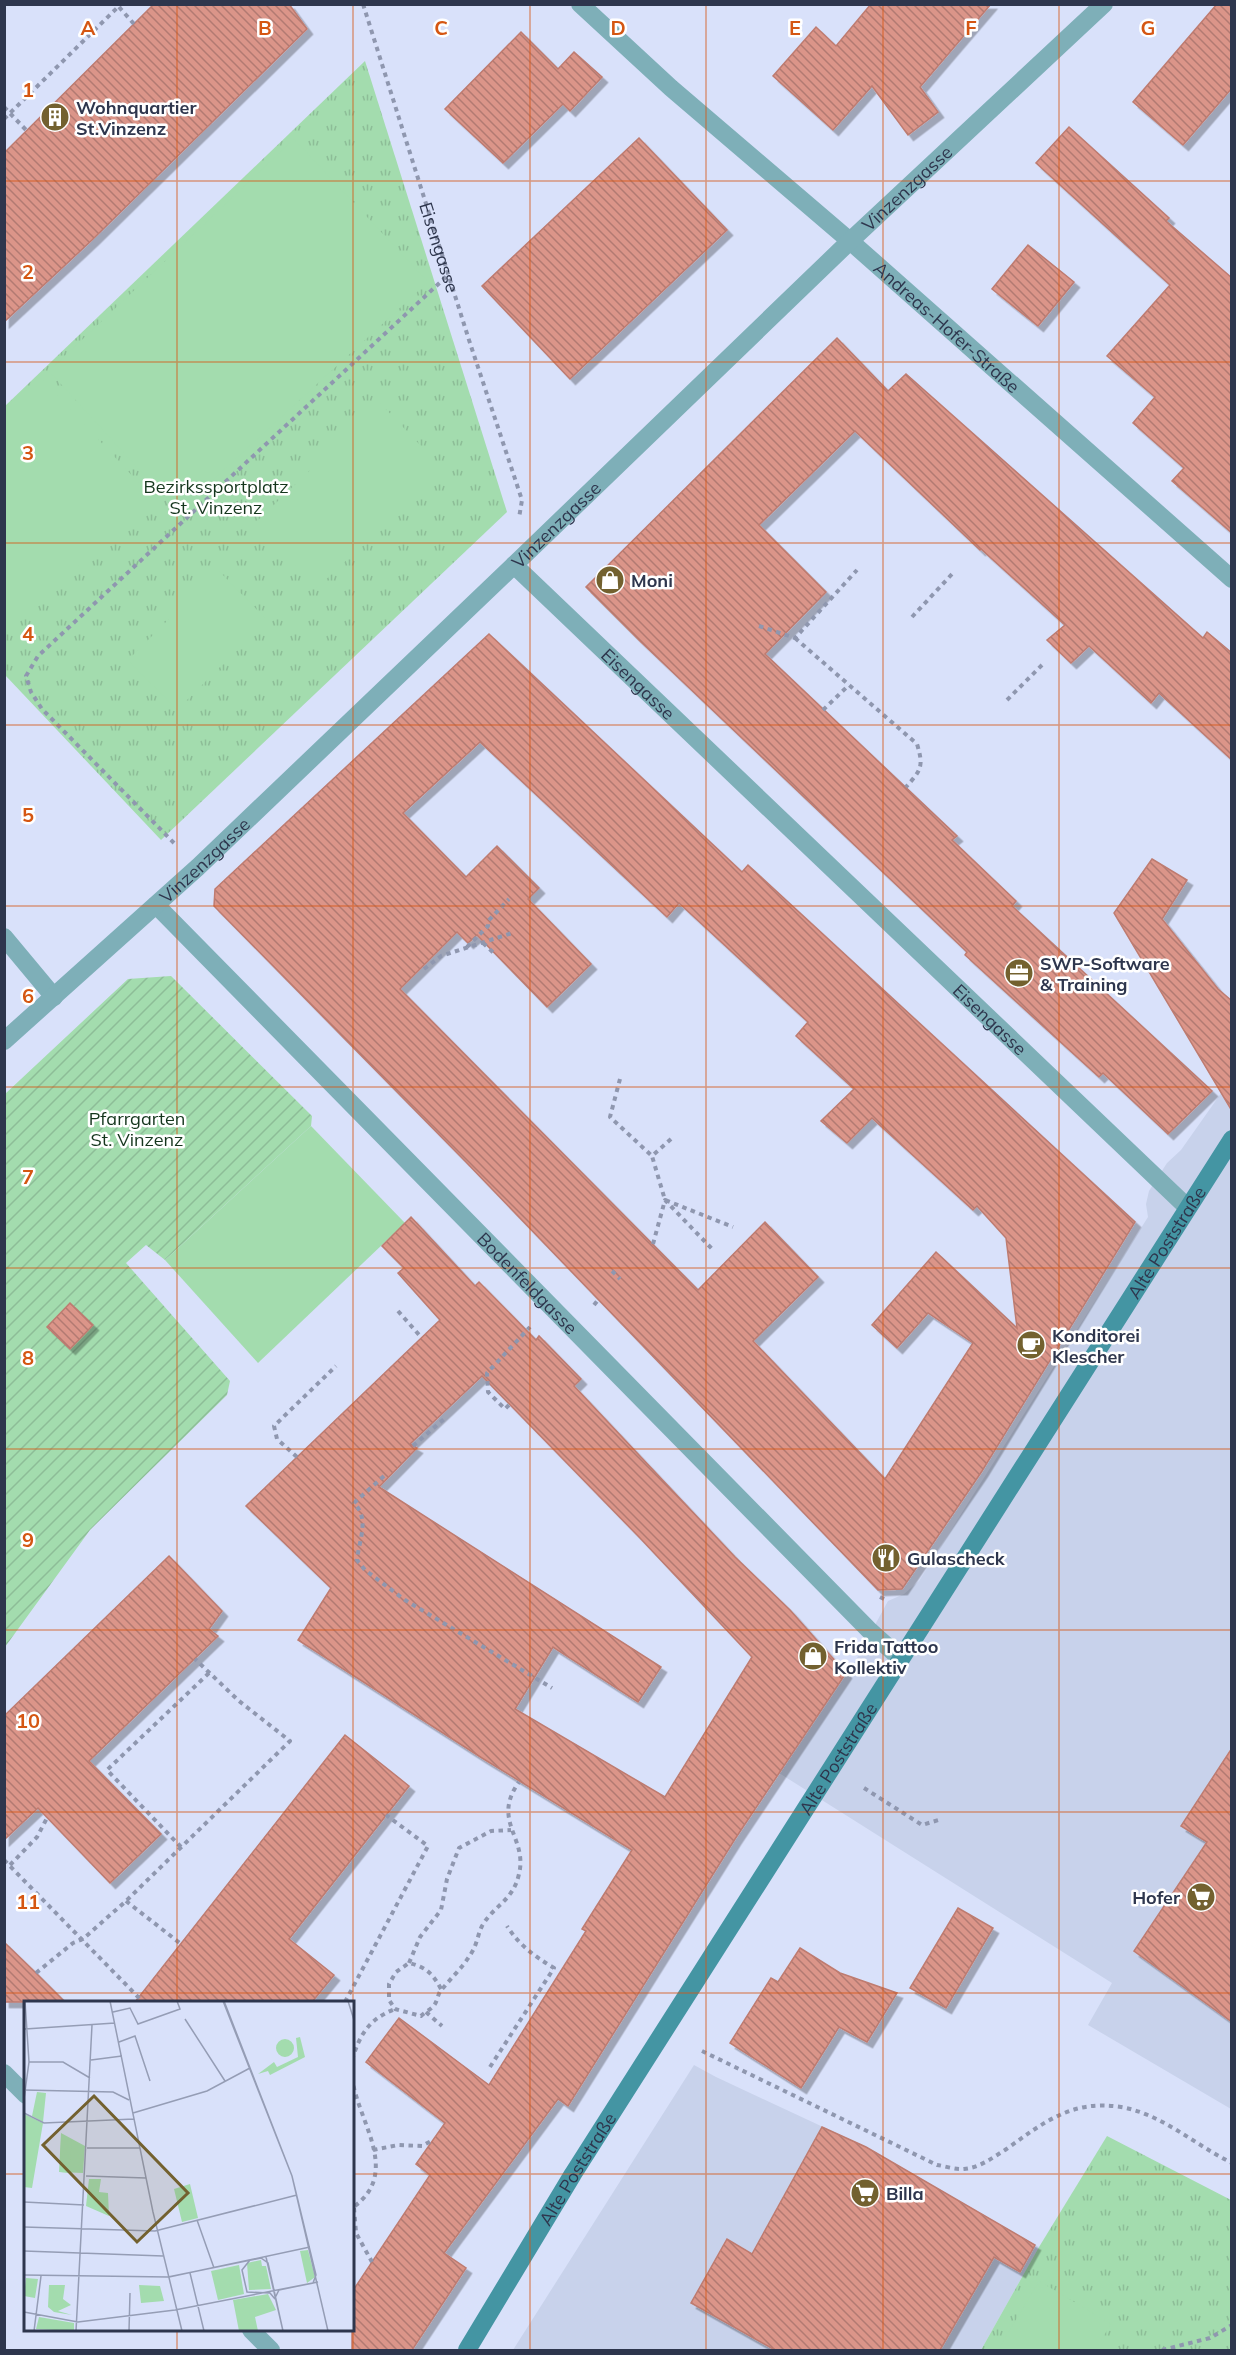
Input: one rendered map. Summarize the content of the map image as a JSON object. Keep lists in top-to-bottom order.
{
  "streets": {
    "main road": ["Alte Poststraße"],
    "street": [
      "Vinzenzgasse",
      "Eisengasse",
      "Andreas-Hofer-Straße",
      "Bodenfeldgasse"
    ]
  },
  "crossings": [
    ["Vinzenzgasse", "Eisengasse"],
    ["Vinzenzgasse", "Andreas-Hofer-Straße"],
    ["Vinzenzgasse", "Bodenfeldgasse"],
    ["Eisengasse", "Alte Poststraße"],
    ["Alte Poststraße", "Bodenfeldgasse"]
  ],
  "parks": ["Bezirkssportplatz St. Vinzenz", "Pfarrgarten St. Vinzenz"],
  "places": {
    "building": ["Wohnquartier St.Vinzenz"],
    "shop": ["Moni", "Frida Tattoo Kollektiv"],
    "office": ["SWP-Software & Training"],
    "cafe": ["Konditorei Klescher"],
    "restaurant": ["Gulascheck"],
    "supermarket": ["Hofer", "Billa"]
  },
  "grid": {
    "columns": [
      "A",
      "B",
      "C",
      "D",
      "E",
      "F",
      "G"
    ],
    "rows": [
      "1",
      "2",
      "3",
      "4",
      "5",
      "6",
      "7",
      "8",
      "9",
      "10",
      "11"
    ]
  }
}
